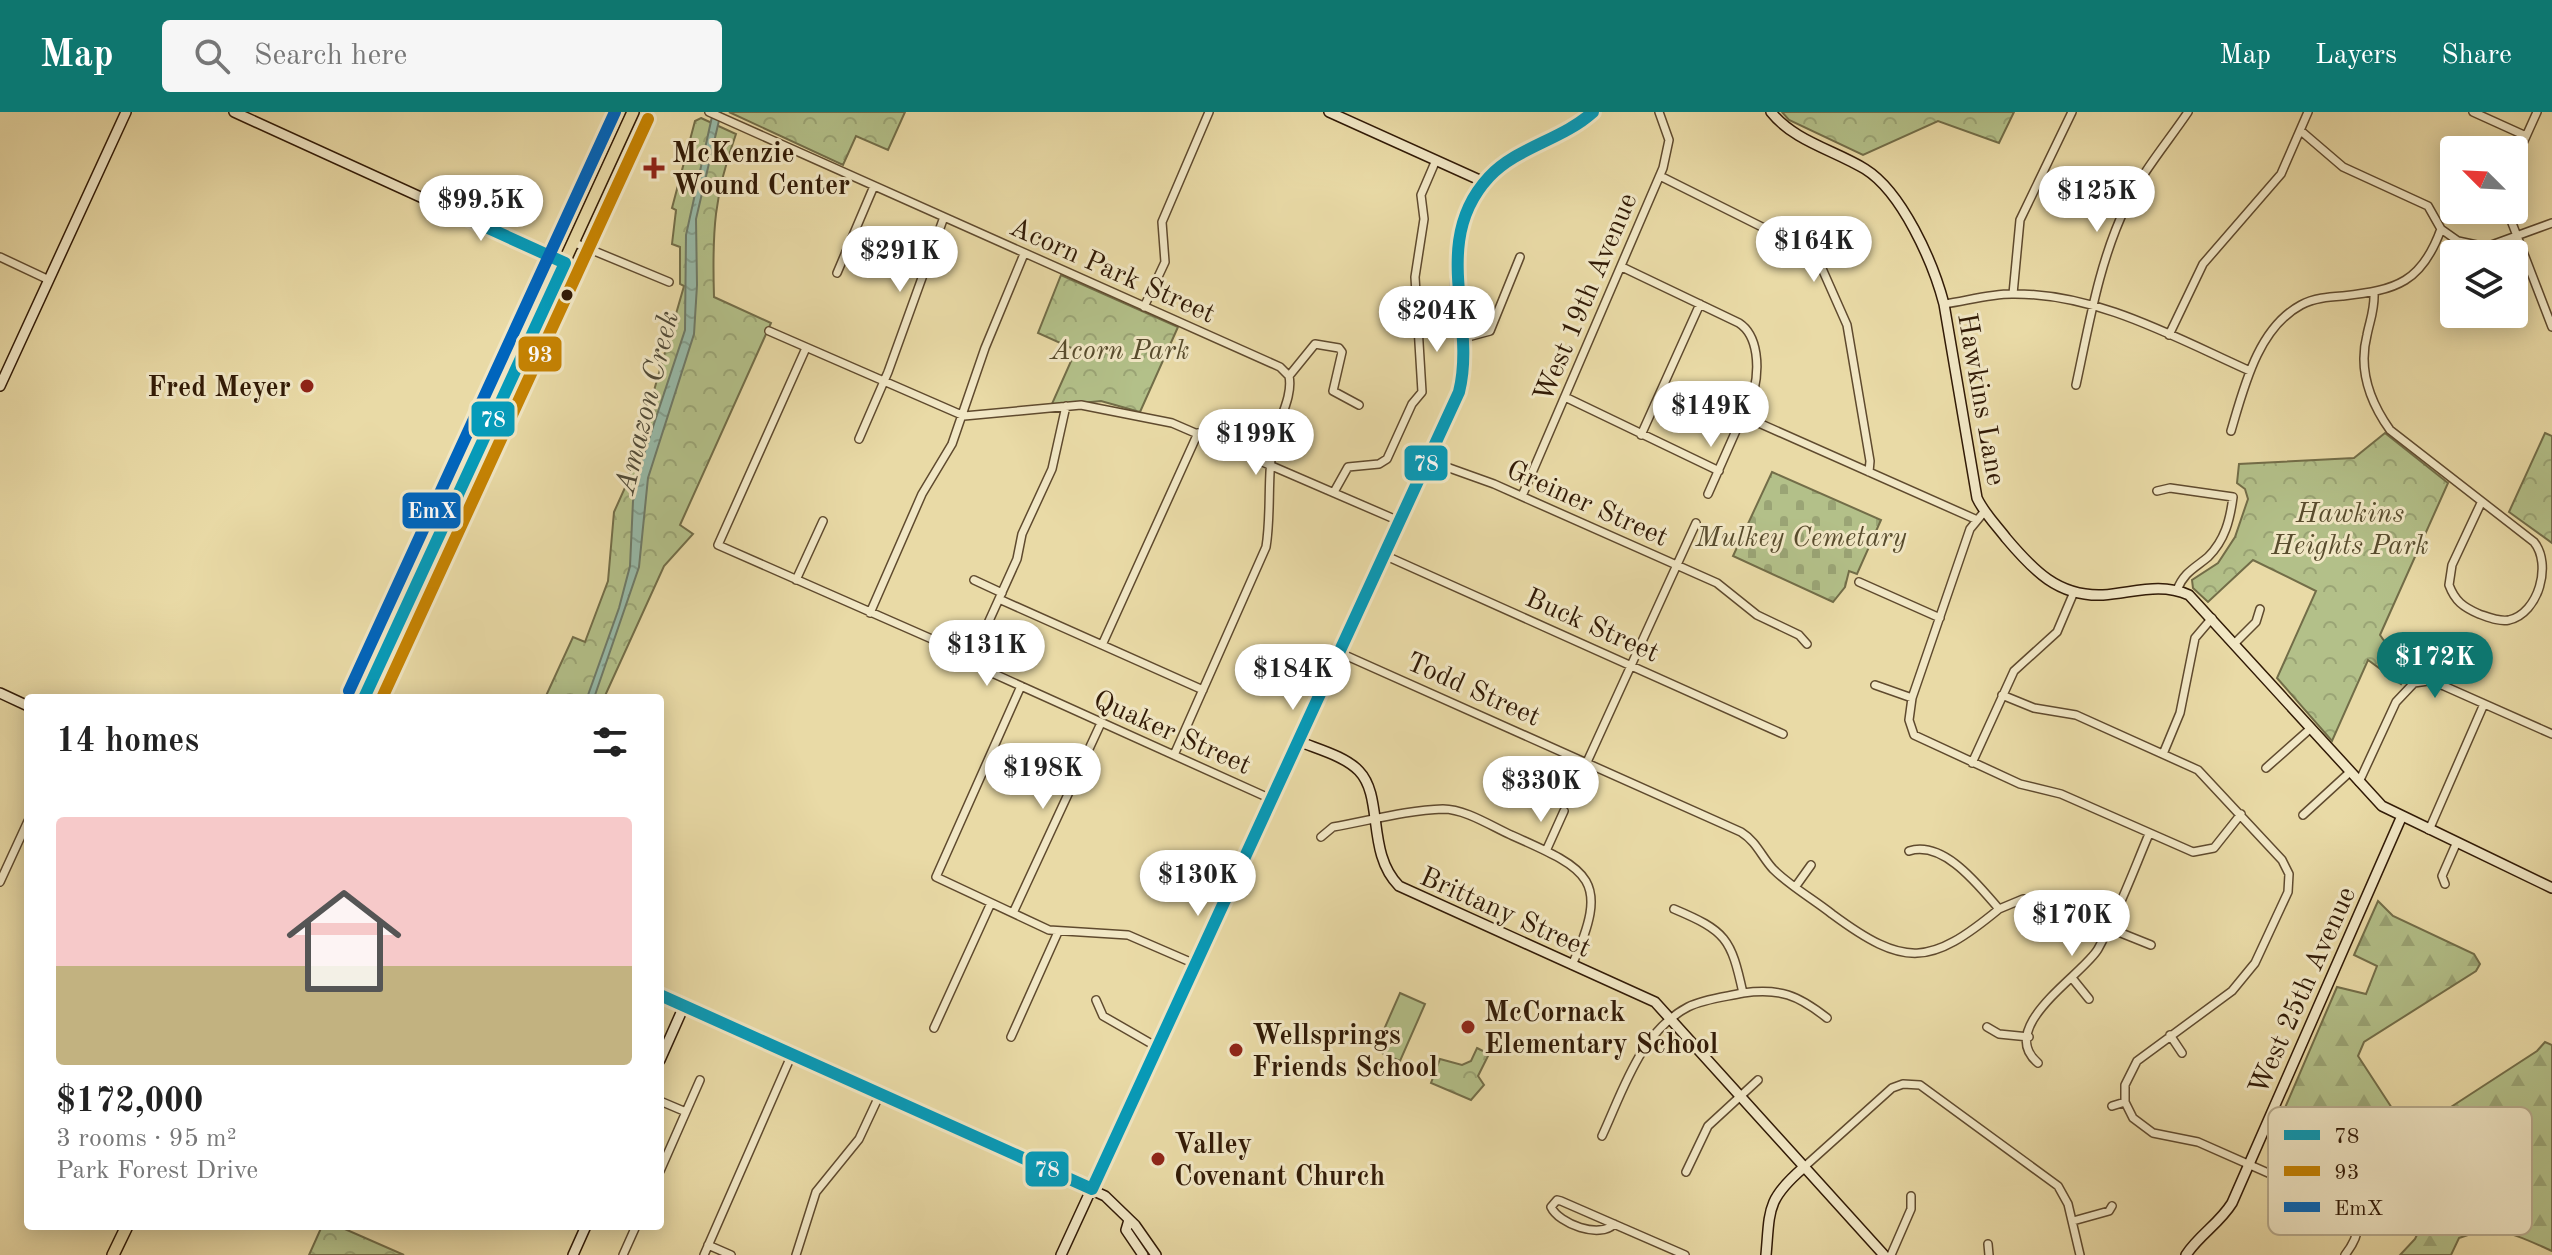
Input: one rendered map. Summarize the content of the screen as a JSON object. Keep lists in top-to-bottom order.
{
  "streets": {
    "street": [
      "Acorn Park Street",
      "West 19th Avenue",
      "Hawkins Lane",
      "Greiner Street",
      "Buck Street",
      "Todd Street",
      "Quaker Street",
      "Brittany Street",
      "West 25th Avenue"
    ]
  },
  "crossings": [
    ["West 19th Avenue", "Greiner Street"]
  ],
  "water": ["Amazon Creek"],
  "parks": ["Acorn Park", "Hawkins Heights Park", "Mulkey Cemetary"],
  "places": {
    "health": ["McKenzie Wound Center"],
    "other": [
      "Fred Meyer",
      "McCornack Elementary School",
      "Wellsprings Friends School",
      "Valley Covenant Church"
    ]
  },
  "lines": ["transit line 78", "transit line EmX", "transit line 93"],
  "legend": ["78", "93", "EmX"],
  "north": "top left",
  "page": {
    "header": "Map",
    "search": "Search here",
    "nav": ["Map", "Layers", "Share"],
    "price": [
      "$125K",
      "$99.5K",
      "$164K",
      "$291K",
      "$204K",
      "$149K",
      "$199K",
      "$131K",
      "$172K",
      "$184K",
      "$198K",
      "$330K",
      "$130K",
      "$170K"
    ],
    "heading": "14 homes",
    "list": [
      {
        "name": "$172,000",
        "note": "3 rooms · 95 m² · Park Forest Drive"
      }
    ]
  }
}
